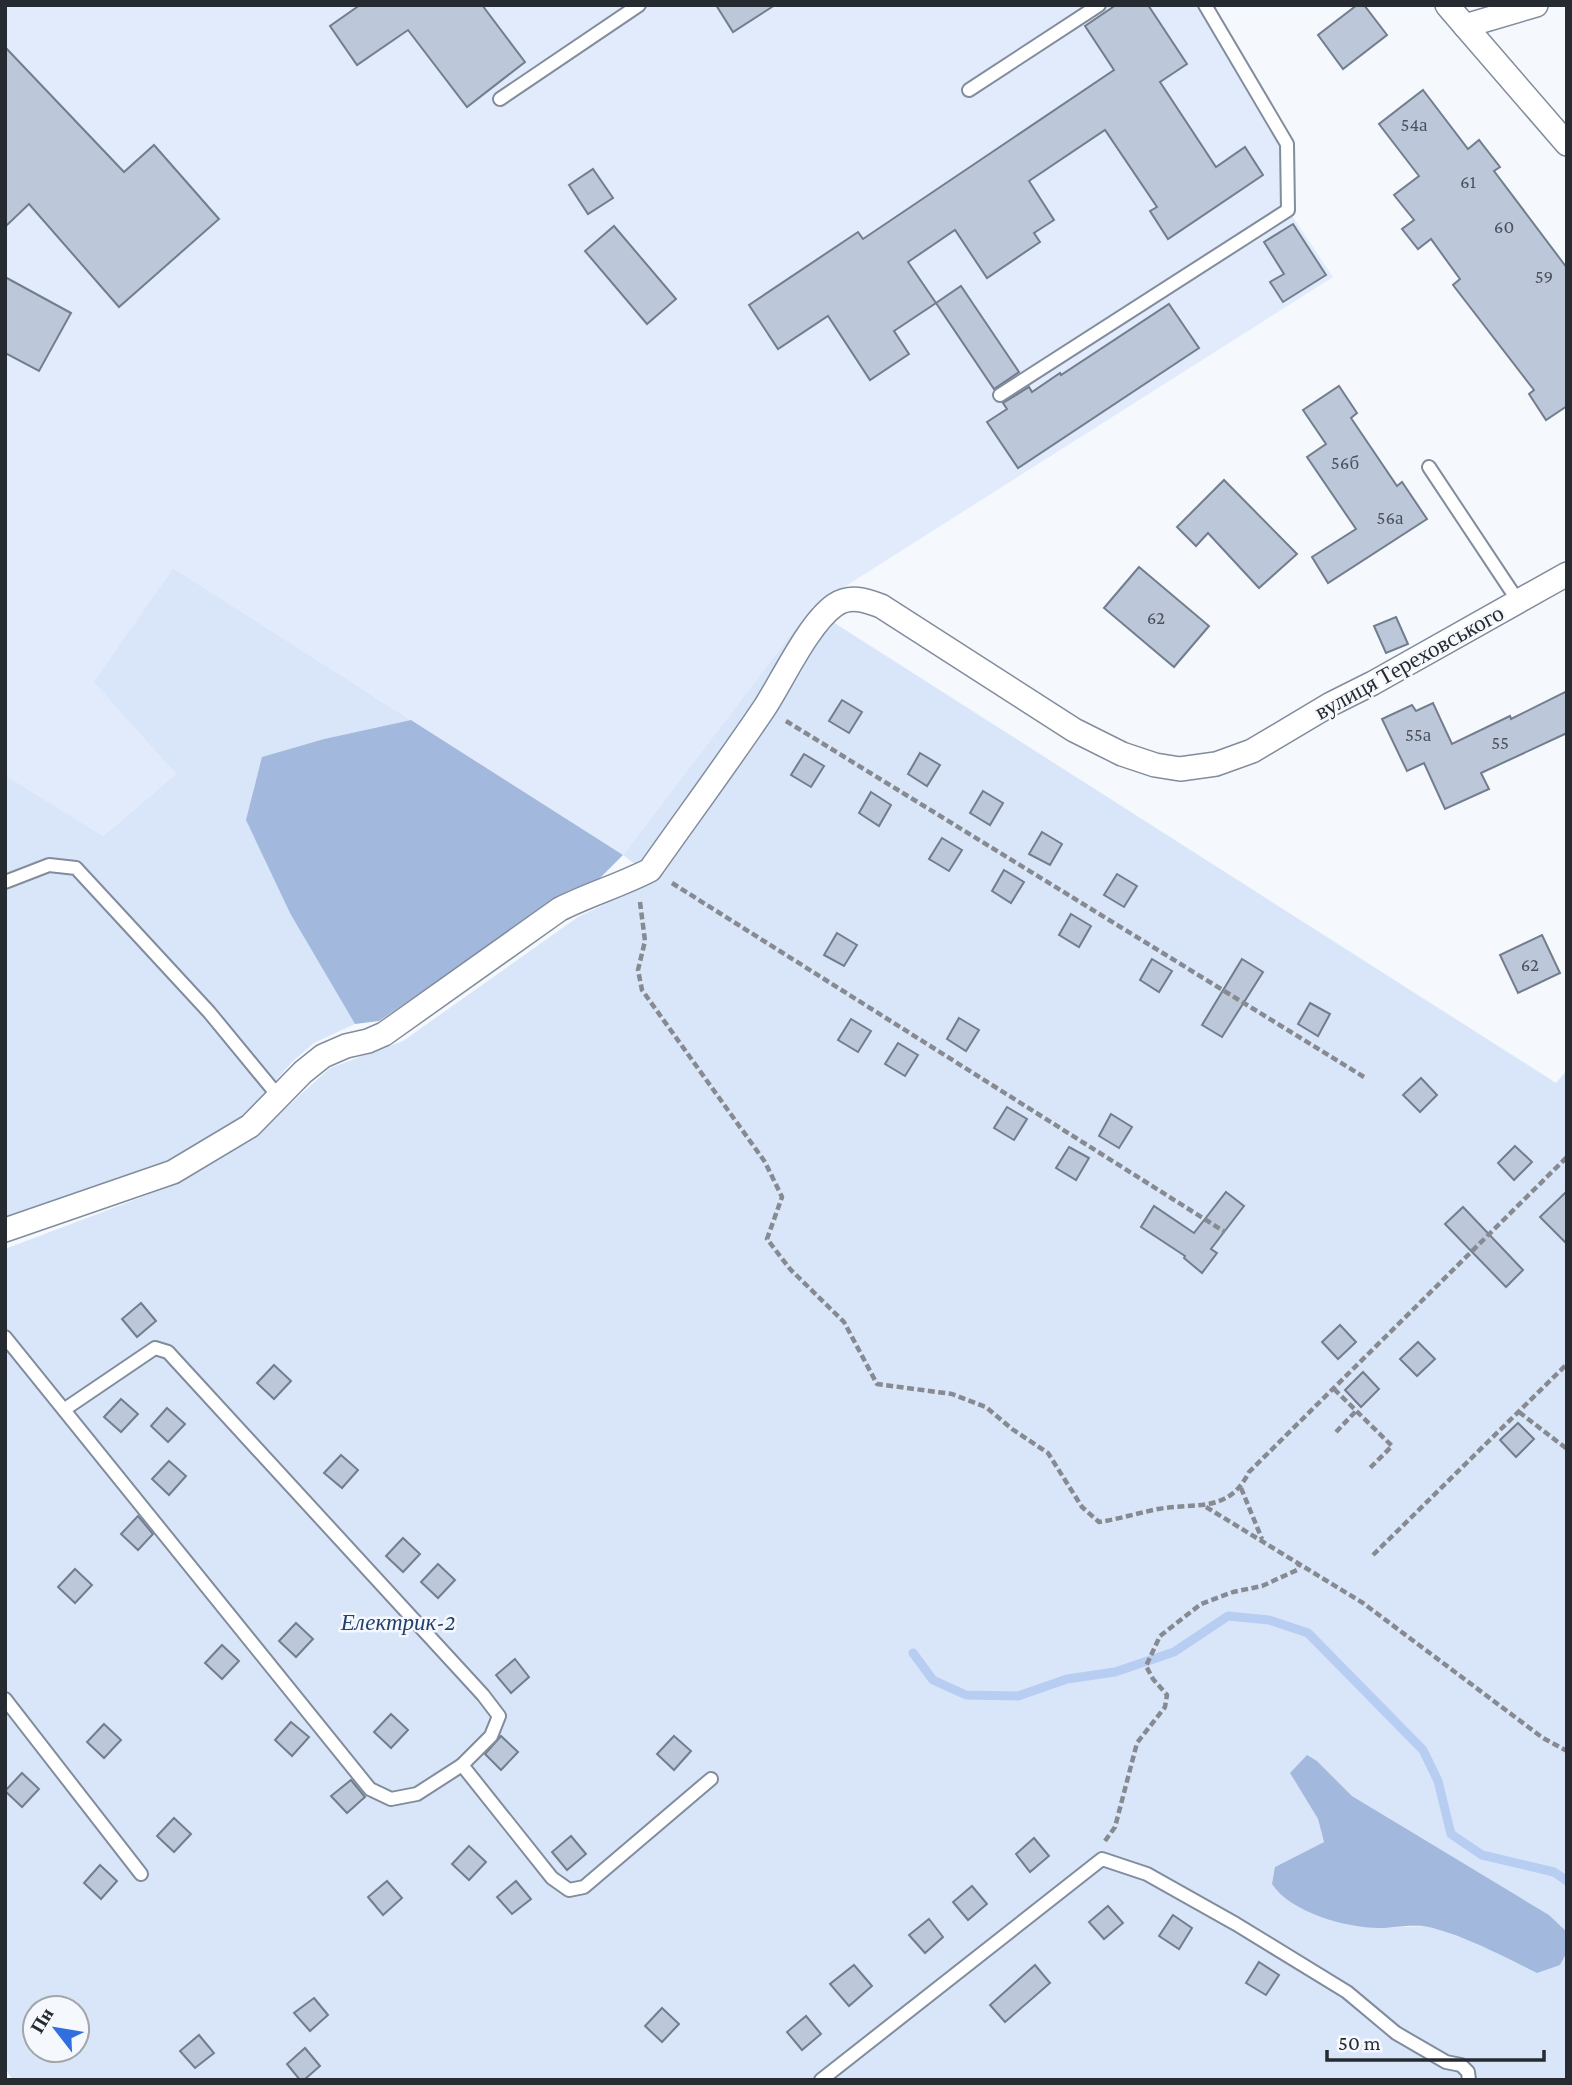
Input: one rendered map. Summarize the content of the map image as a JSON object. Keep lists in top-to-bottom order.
{
  "streets": {
    "street": ["вулиця Тереховського"]
  },
  "parks": ["Електрик-2"],
  "house_numbers": [
    "54а",
    "61",
    "60",
    "59",
    "56б",
    "56а",
    "62",
    "55а",
    "55",
    "62"
  ],
  "scale_bar": "50 m",
  "north": "top left"
}
